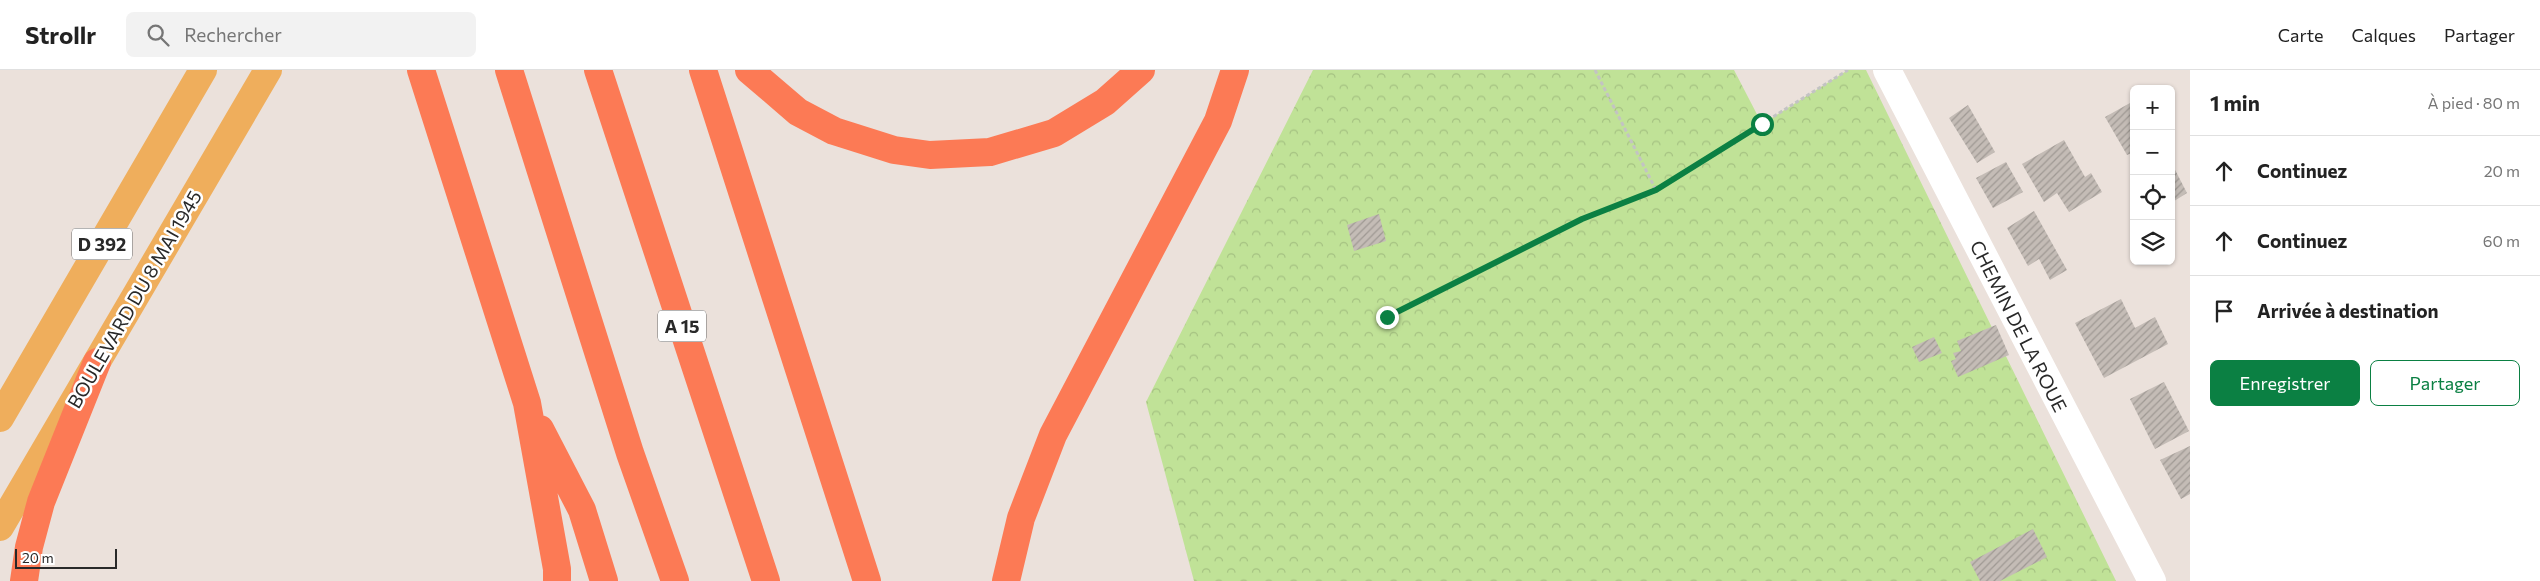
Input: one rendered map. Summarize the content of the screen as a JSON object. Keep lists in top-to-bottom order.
{
  "streets": {
    "highway": ["A 15"],
    "main road": ["D 392", "BOULEVARD DU 8 MAI 1945"],
    "street": ["CHEMIN DE LA ROUE"]
  },
  "scale_bar": "20 m",
  "page": {
    "header": "Strollr",
    "search": "Rechercher",
    "nav": ["Carte", "Calques", "Partager"],
    "heading": ["1 min", "À pied · 80 m"],
    "map_buttons": ["+", "−"],
    "list": [
      ["Continuez", "20 m"],
      ["Continuez", "60 m"],
      "Arrivée à destination"
    ],
    "buttons": ["Enregistrer", "Partager"],
    "scale": "20 m"
  }
}
